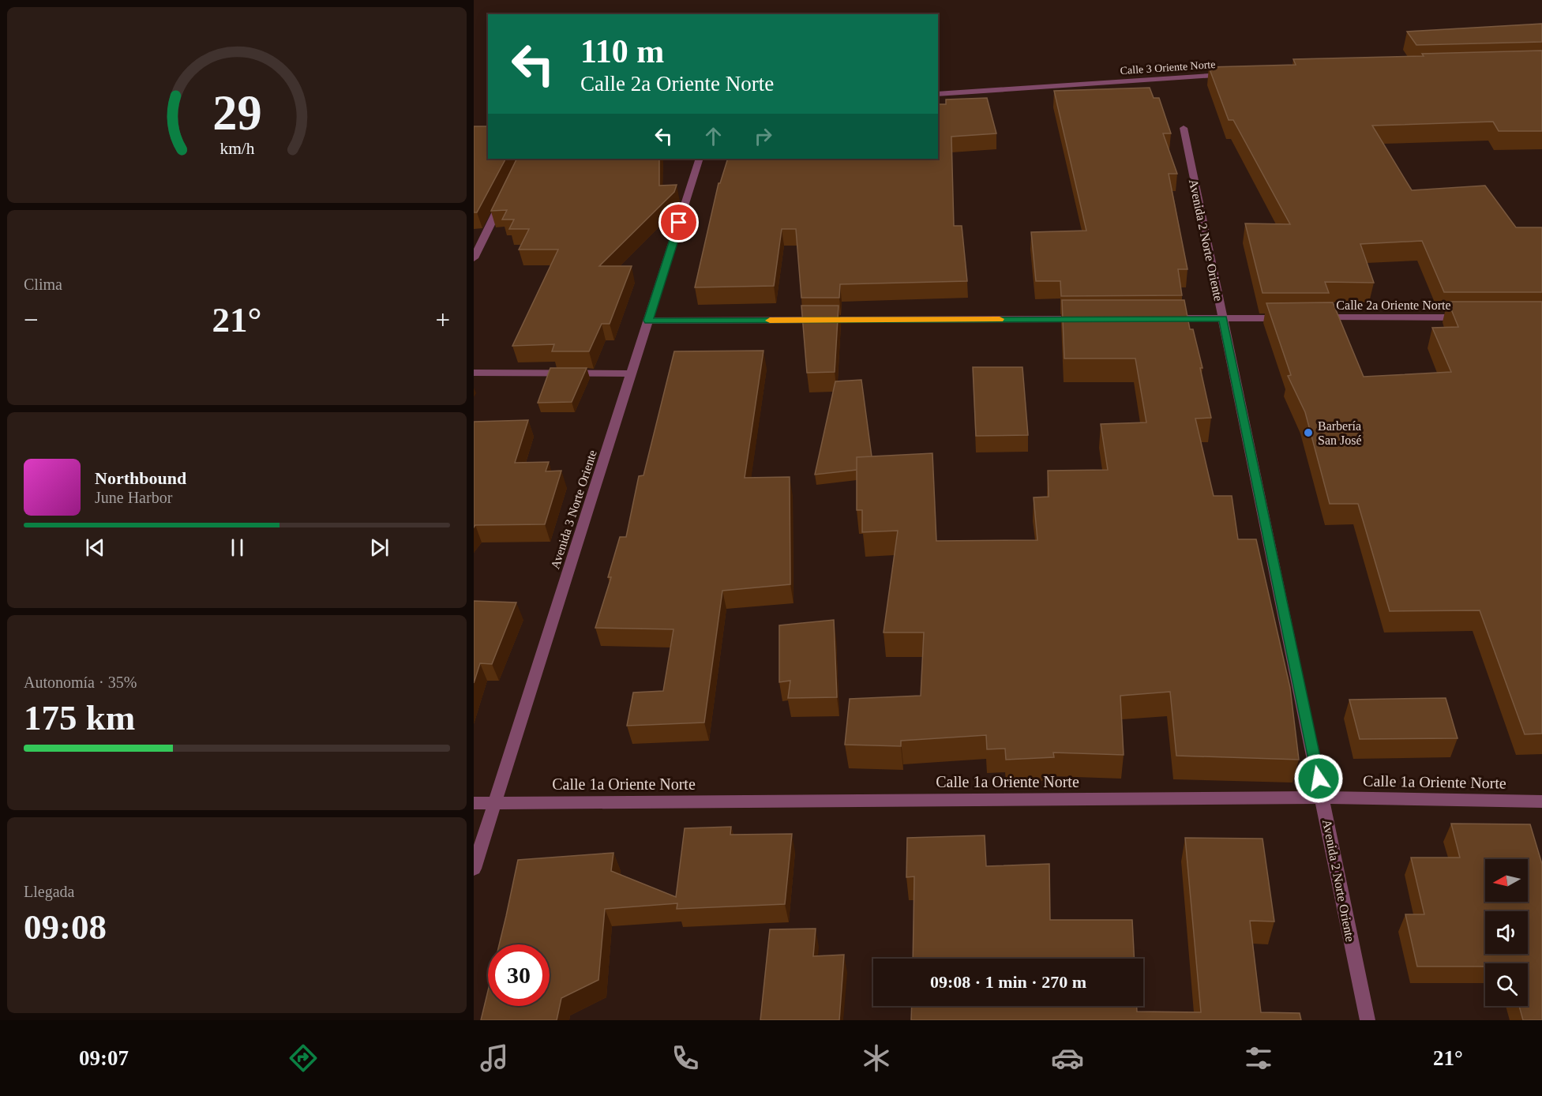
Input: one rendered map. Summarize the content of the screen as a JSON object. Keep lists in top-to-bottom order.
{
  "streets": {
    "street": [
      "Calle 3 Oriente Norte",
      "Avenida 2 Norte Oriente",
      "Calle 2a Oriente Norte",
      "Avenida 3 Norte Oriente",
      "Calle 1a Oriente Norte"
    ]
  },
  "crossings": [
    ["Avenida 2 Norte Oriente", "Calle 1a Oriente Norte"],
    ["Avenida 3 Norte Oriente", "Calle 1a Oriente Norte"]
  ],
  "places": ["Barbería San José"],
  "north": "left",
  "page": {
    "turn": ["110 m", "Calle 2a Oriente Norte"],
    "tile": [
      "Clima",
      ["Autonomía · 35%", "175 km"],
      ["Llegada", "09:08"]
    ],
    "heat": ["−", "21°", "+"],
    "song": ["Northbound", "June Harbor"],
    "limit": "30",
    "trip": "09:08 · 1 min · 270 m",
    "tabs": ["09:07", "21°"],
    "gauge": ["29", "km/h"]
  }
}
